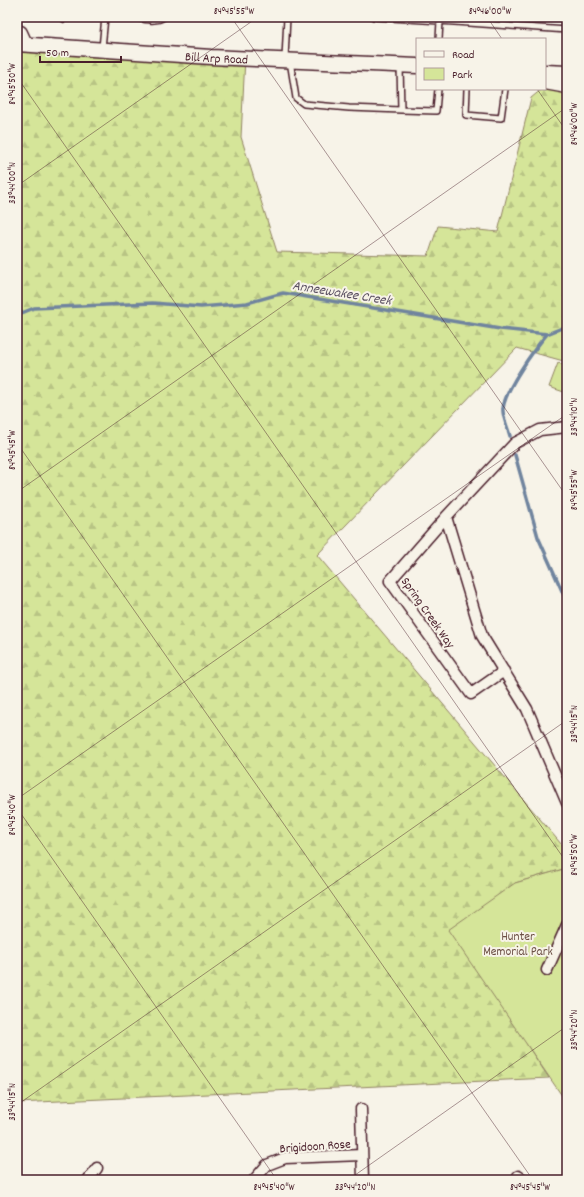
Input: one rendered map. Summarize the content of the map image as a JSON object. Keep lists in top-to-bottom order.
{
  "streets": {
    "main road": ["Bill Arp Road"],
    "street": ["Spring Creek Way", "Brigidoon Rose"]
  },
  "water": ["Anneewakee Creek"],
  "parks": ["Hunter Memorial Park"],
  "legend": ["Road", "Park"],
  "scale_bar": "50 m",
  "coordinates": [
    "84°45'55\"W",
    "84°46'00\"W",
    "84°45'50\"W",
    "33°44'00\"N",
    "33°44'10\"N",
    "84°45'45\"W",
    "33°44'15\"N",
    "84°45'40\"W",
    "33°44'20\"N"
  ]
}
